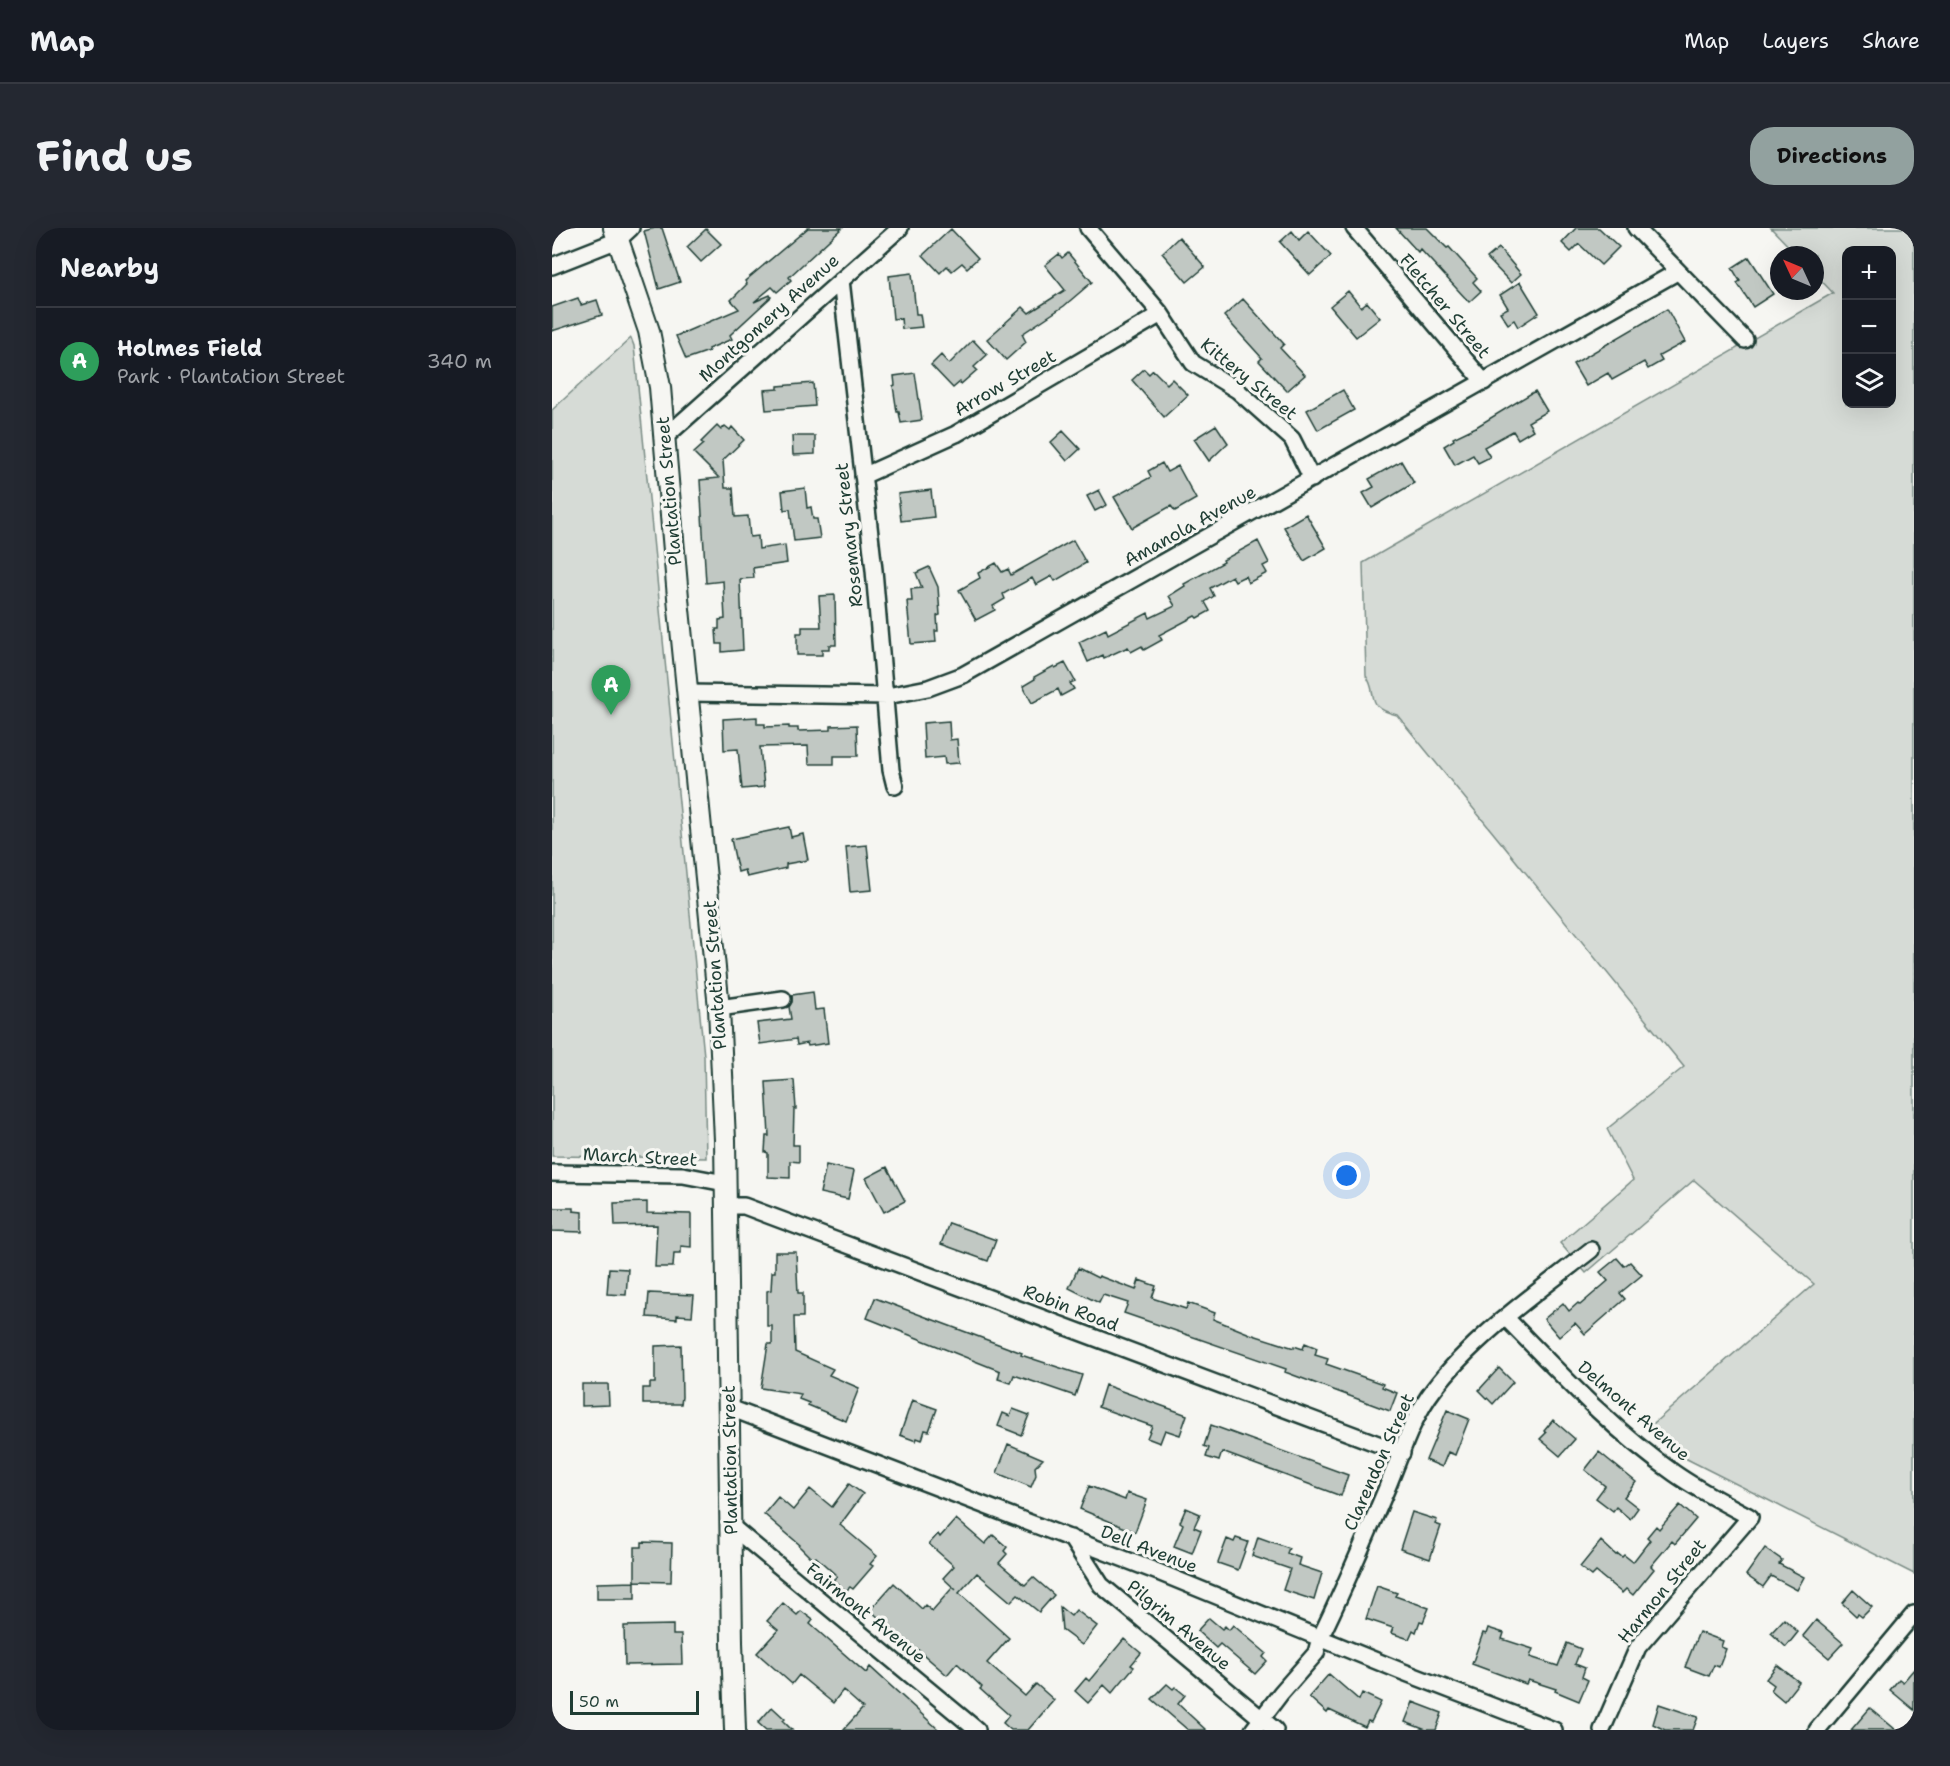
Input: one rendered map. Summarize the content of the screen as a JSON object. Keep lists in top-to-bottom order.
{
  "streets": {
    "street": [
      "Fletcher Street",
      "Montgomery Avenue",
      "Kittery Street",
      "Arrow Street",
      "Plantation Street",
      "Amanola Avenue",
      "Rosemary Street",
      "March Street",
      "Robin Road",
      "Delmont Avenue",
      "Clarendon Street",
      "Dell Avenue",
      "Harmon Street",
      "Fairmont Avenue",
      "Pilgrim Avenue"
    ]
  },
  "crossings": [
    ["Fletcher Street", "Amanola Avenue"],
    ["Montgomery Avenue", "Plantation Street"],
    ["Montgomery Avenue", "Rosemary Street"],
    ["Kittery Street", "Arrow Street"],
    ["Kittery Street", "Amanola Avenue"],
    ["Arrow Street", "Rosemary Street"],
    ["Plantation Street", "Amanola Avenue"],
    ["Plantation Street", "March Street"],
    ["Plantation Street", "Robin Road"],
    ["Plantation Street", "Dell Avenue"],
    ["Plantation Street", "Fairmont Avenue"],
    ["Amanola Avenue", "Rosemary Street"],
    ["Robin Road", "Clarendon Street"],
    ["Delmont Avenue", "Clarendon Street"],
    ["Delmont Avenue", "Harmon Street"],
    ["Clarendon Street", "Dell Avenue"],
    ["Clarendon Street", "Pilgrim Avenue"],
    ["Dell Avenue", "Pilgrim Avenue"]
  ],
  "scale_bar": "50 m",
  "north": "top left",
  "page": {
    "header": "Map",
    "nav": ["Map", "Layers", "Share"],
    "buttons": "Directions",
    "title": "Find us",
    "heading": "Nearby",
    "map_buttons": ["+", "−"],
    "list": [
      {
        "mark": "A",
        "name": "Holmes Field",
        "note": "Park · Plantation Street",
        "value": "340 m"
      }
    ],
    "pins": "A",
    "scale": "50 m"
  }
}
